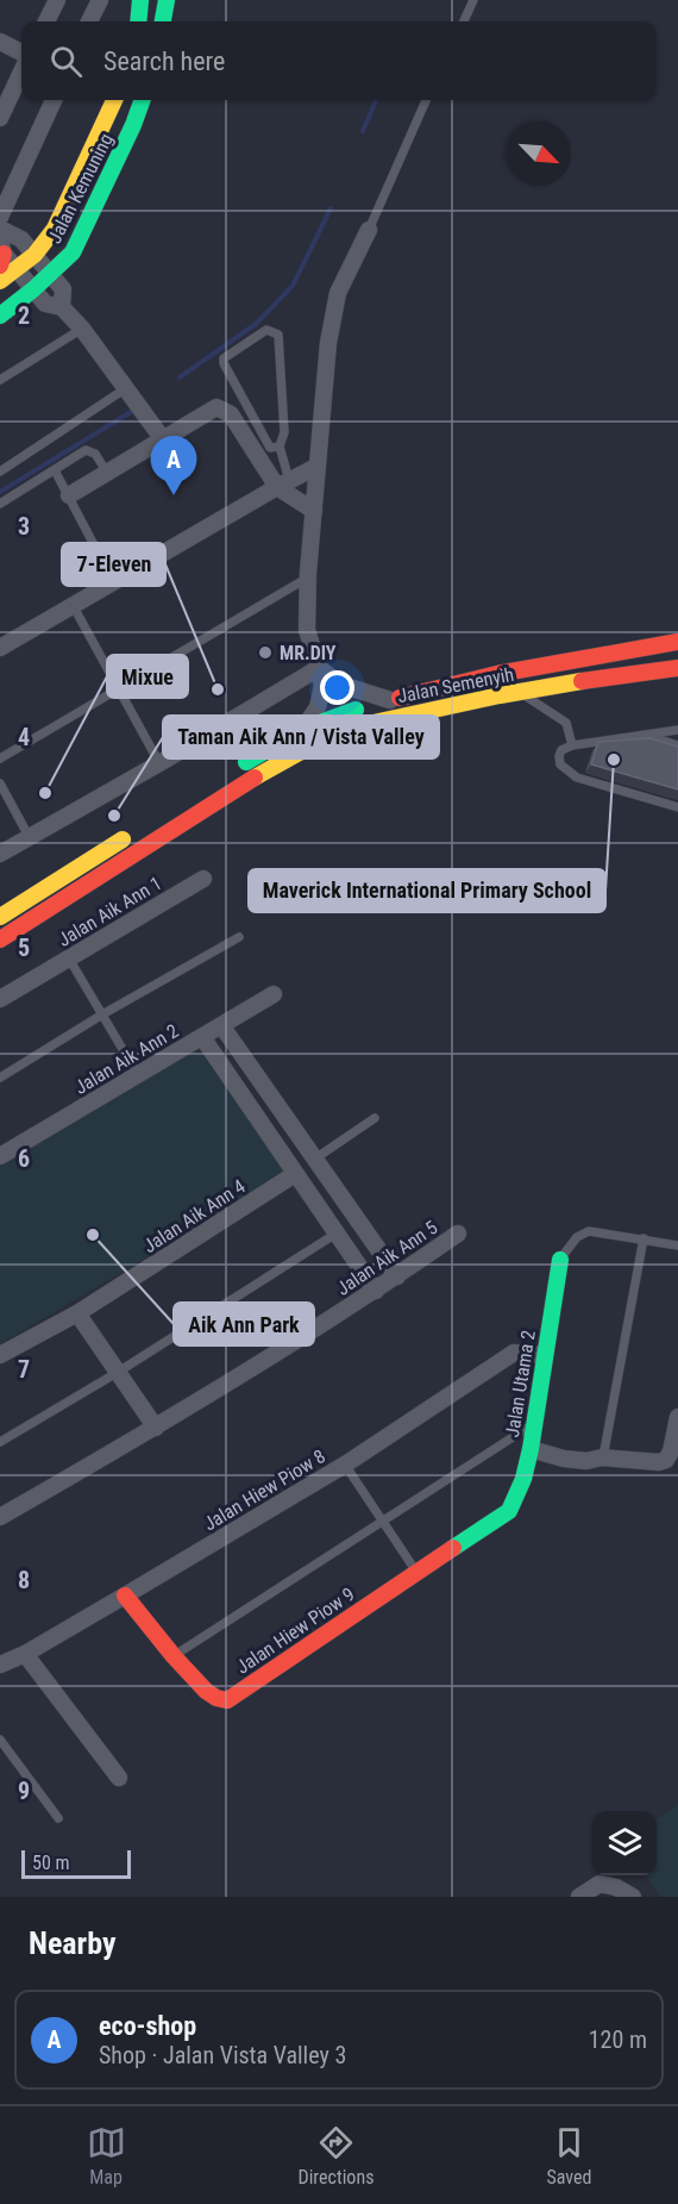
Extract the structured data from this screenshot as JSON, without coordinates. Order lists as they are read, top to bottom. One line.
{"streets":{"street":["Jalan Kemuning","Jalan Semenyih","Jalan Aik Ann 1","Jalan Aik Ann 2","Jalan Aik Ann 4","Jalan Aik Ann 5","Jalan Utama 2","Jalan Hiew Piow 8","Jalan Hiew Piow 9"]},"crossings":[["Jalan Utama 2","Jalan Hiew Piow 8"],["Jalan Utama 2","Jalan Hiew Piow 9"],["Jalan Hiew Piow 8","Jalan Hiew Piow 9"]],"places":["MR.DIY","7-Eleven","Maverick International Primary School","Mixue","Taman Aik Ann / Vista Valley","Aik Ann Park"],"scale_bar":"50 m","north":"bottom right","page":{"search":"Search here","pins":"A","scale":"50 m","heading":"Nearby","list":[{"mark":"A","name":"eco-shop","note":"Shop · Jalan Vista Valley 3","value":"120 m"}],"nav":["Map","Directions","Saved"]},"grid":{"rows":["2","3","4","5","6","7","8","9"]}}
